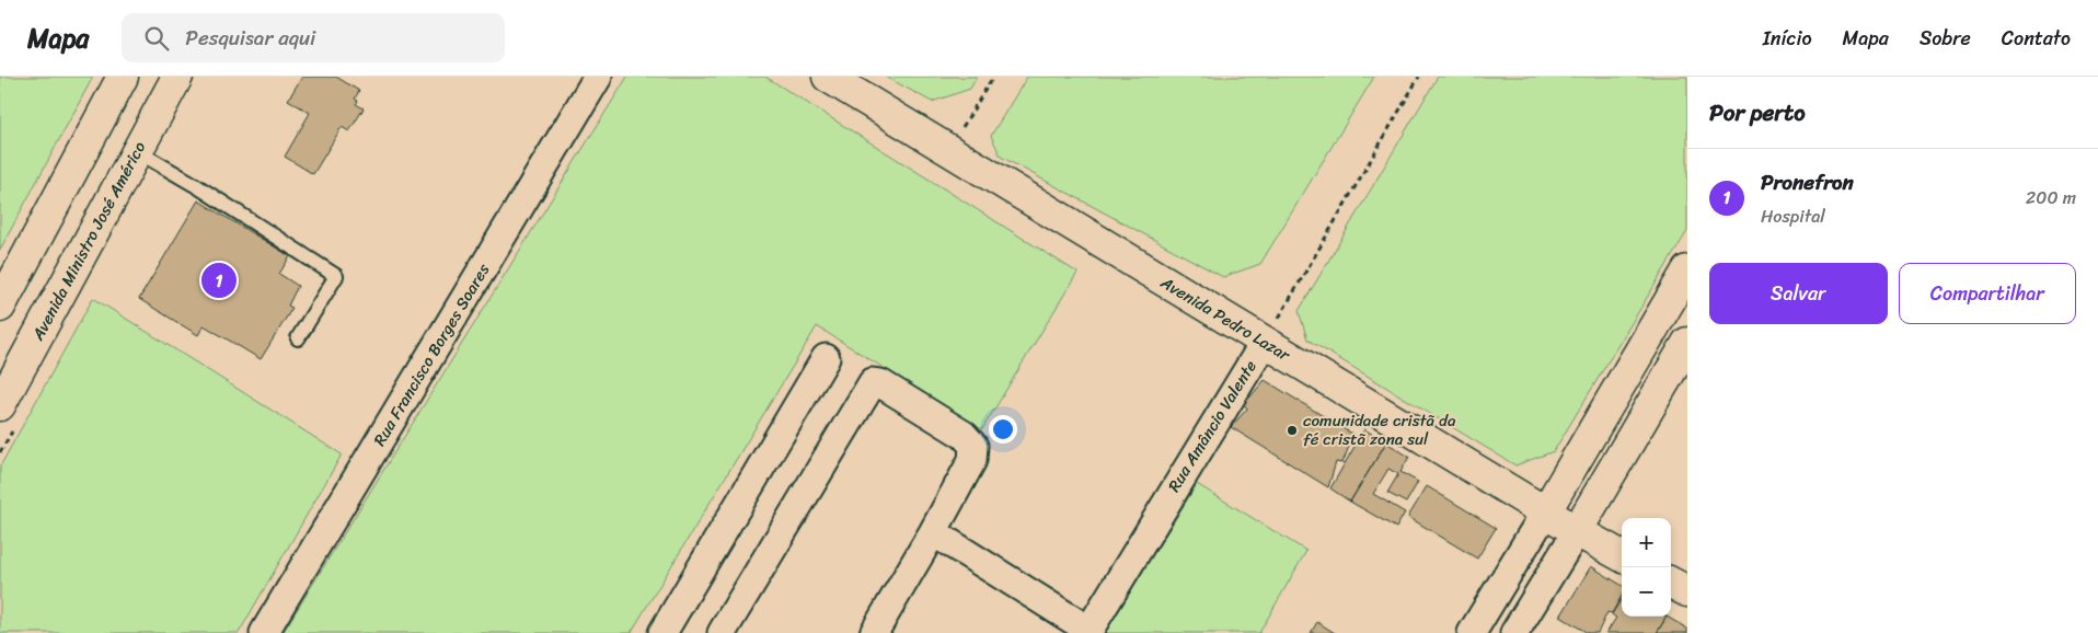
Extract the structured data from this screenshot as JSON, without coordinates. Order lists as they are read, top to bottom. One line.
{"streets":{"main road":["Avenida Ministro José Américo","Avenida Pedro Lazar"],"street":["Rua Francisco Borges Soares","Rua Amâncio Valente"]},"crossings":[["Avenida Pedro Lazar","Rua Amâncio Valente"]],"places":["comunidade cristã da fé cristã zona sul"],"page":{"header":"Mapa","search":"Pesquisar aqui","nav":["Início","Mapa","Sobre","Contato"],"heading":"Por perto","list":[{"mark":"1","name":"Pronefron","note":"Hospital","value":"200 m"}],"buttons":["Salvar","Compartilhar"],"pins":"1","map_buttons":["+","−"]}}
